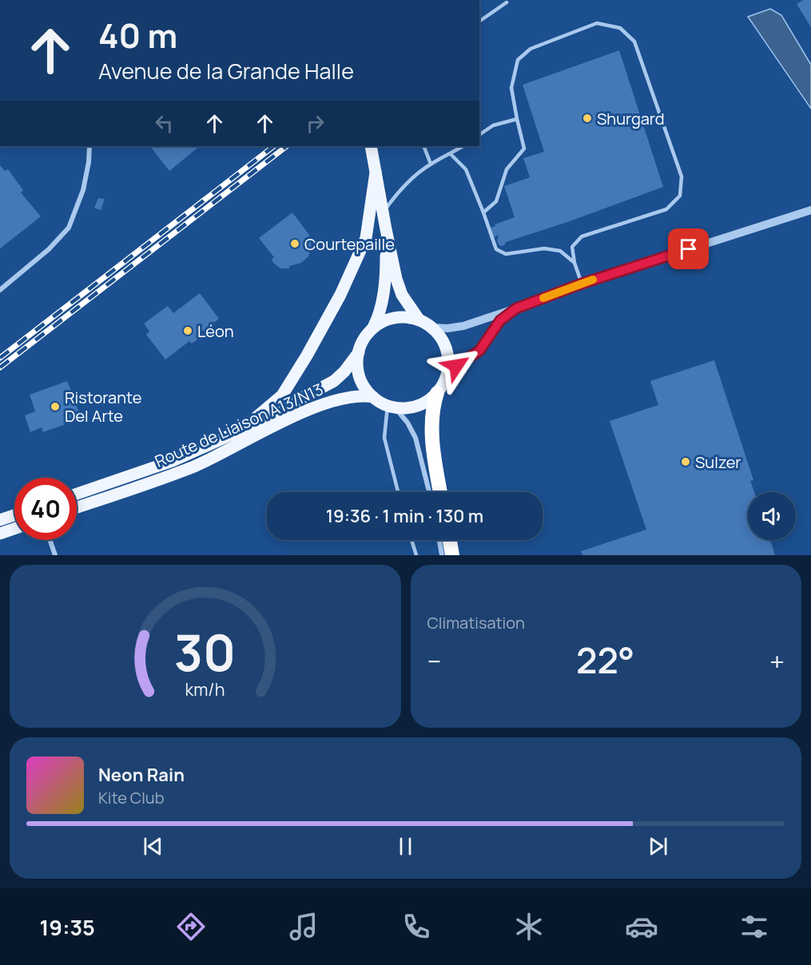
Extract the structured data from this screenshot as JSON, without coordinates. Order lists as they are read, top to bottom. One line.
{"streets":{"main road":["Route de Liaison A13/N13"]},"places":["Shurgard","Courtepaille","Léon","Ristorante Del Arte","Sulzer"],"page":{"turn":["40 m","Avenue de la Grande Halle"],"limit":"40","trip":"19:36 · 1 min · 130 m","tile":"Climatisation","heat":["−","22°","+"],"song":["Neon Rain","Kite Club"],"tabs":"19:35","gauge":["30","km/h"]}}
